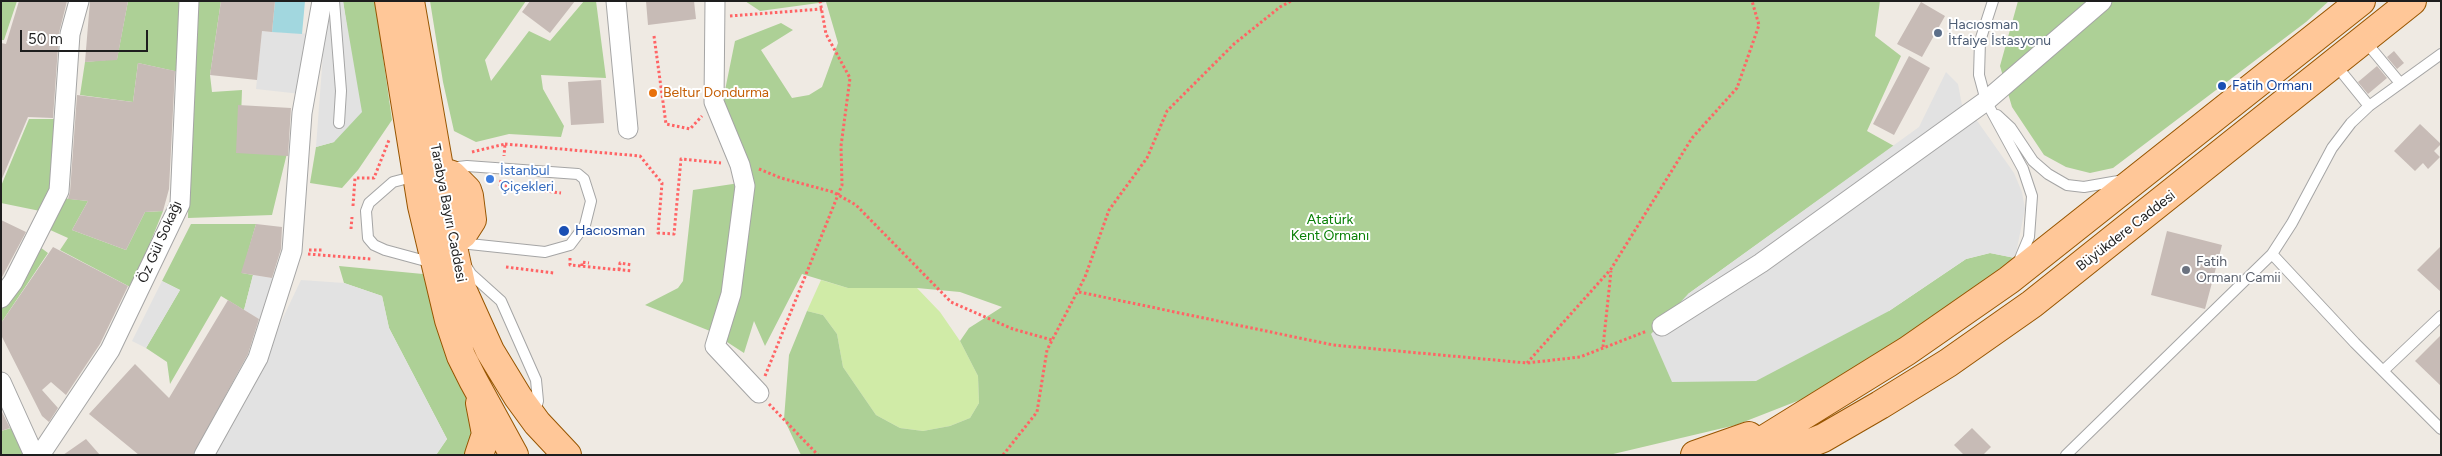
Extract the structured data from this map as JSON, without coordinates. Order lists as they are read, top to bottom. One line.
{"streets":{"main road":["Tarabya Bayırı Caddesi","Büyükdere Caddesi"],"street":["Öz Gül Sokağı"]},"parks":["Atatürk Kent Ormanı"],"places":["Hacıosman İtfaiye İstasyonu","Fatih Ormanı","Beltur Dondurma","İstanbul Çiçekleri","Hacıosman","Fatih Ormanı Camii"],"scale_bar":"50 m"}
